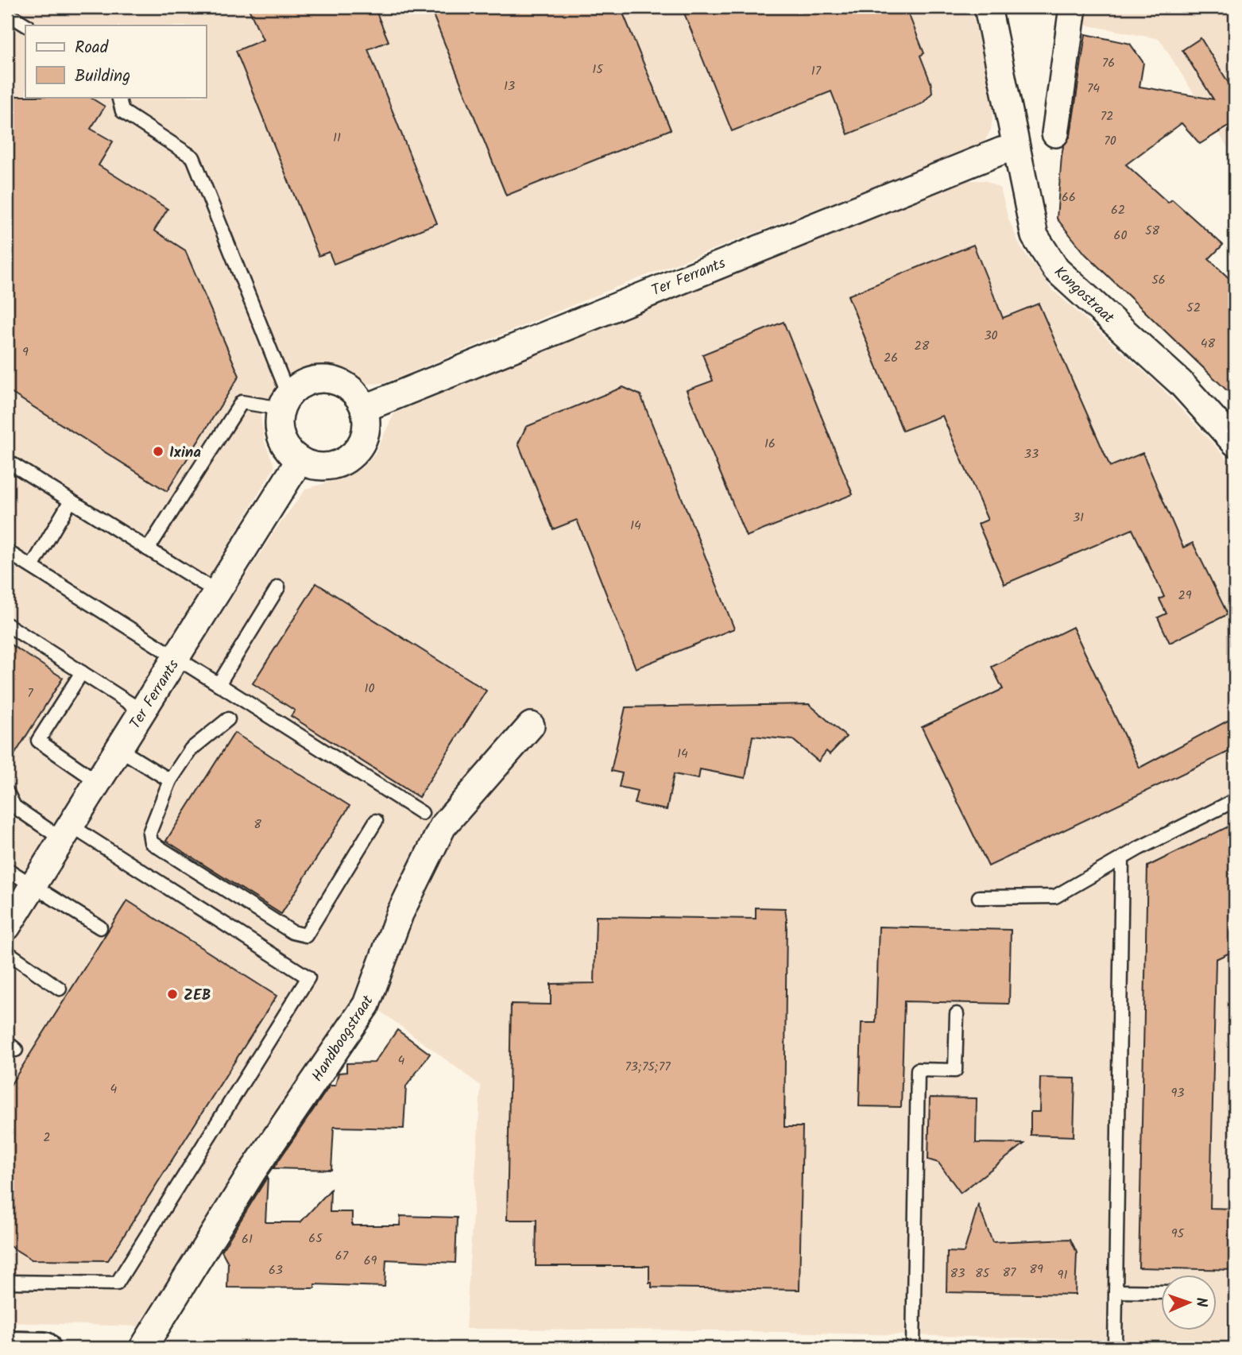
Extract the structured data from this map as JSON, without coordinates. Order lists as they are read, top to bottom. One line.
{"streets":{"street":["Ter Ferrants","Kongostraat","Handboogstraat"]},"crossings":[["Ter Ferrants","Kongostraat"]],"places":["Ixina","ZEB"],"house_numbers":["76","15","17","13","74","72","11","70","66","62","58","60","56","52","30","48","28","9","26","16","33","31","14","29","10","7","14","8","4","73;75;77","4","93","2","95","65","61","67","69","89","63","87","83","85","91"],"legend":["Road","Building"],"north":"right"}
